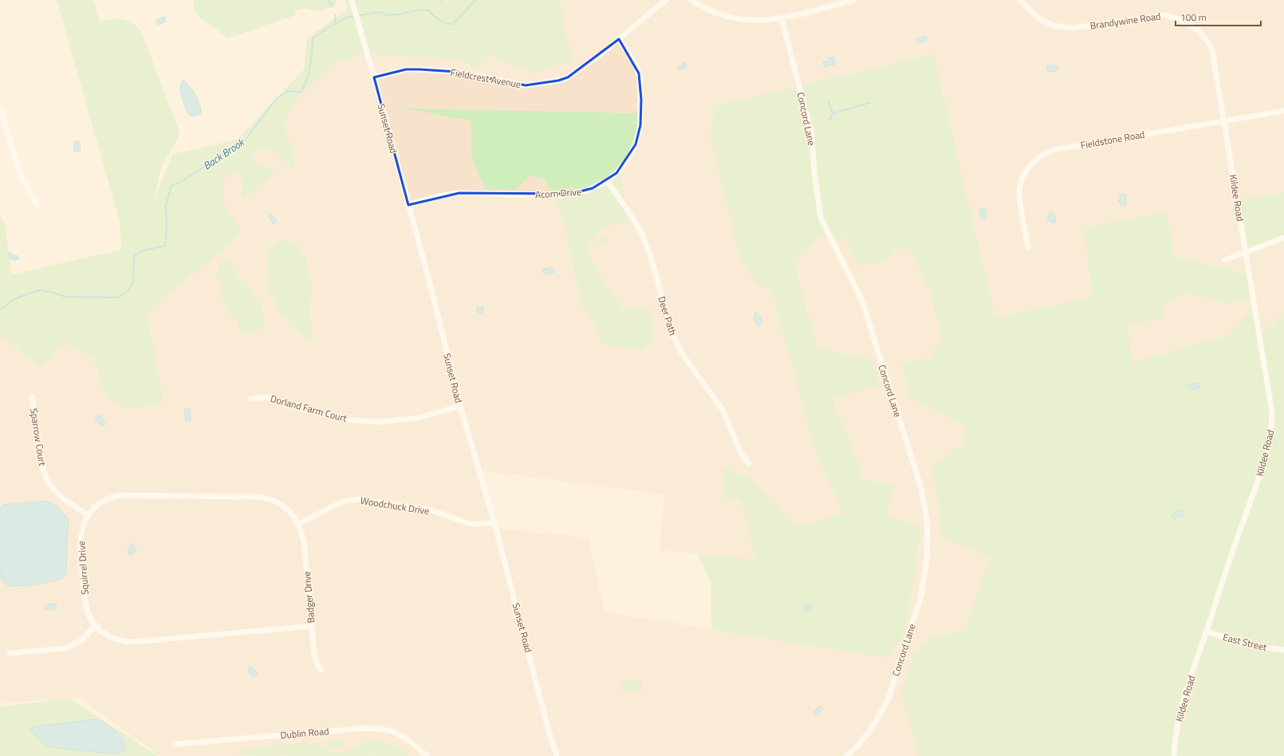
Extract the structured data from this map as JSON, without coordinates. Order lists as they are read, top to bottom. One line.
{"streets":{"street":["Brandywine Road","Fieldcrest Avenue","Concord Lane","Sunset Road","Fieldstone Road","Acorn Drive","Kildee Road","Deer Path","Dorland Farm Court","Sparrow Court","Woodchuck Drive","Squirrel Drive","Badger Drive","East Street","Dublin Road"]},"crossings":[["Brandywine Road","Fieldstone Road"],["Brandywine Road","Kildee Road"],["Fieldcrest Avenue","Sunset Road"],["Fieldcrest Avenue","Acorn Drive"],["Sunset Road","Acorn Drive"],["Sunset Road","Dorland Farm Court"],["Sunset Road","Woodchuck Drive"],["Fieldstone Road","Kildee Road"],["Acorn Drive","Deer Path"],["Kildee Road","East Street"],["Sparrow Court","Squirrel Drive"],["Woodchuck Drive","Squirrel Drive"],["Woodchuck Drive","Badger Drive"],["Squirrel Drive","Badger Drive"]],"water":["Back Brook"],"scale_bar":"100 m"}
